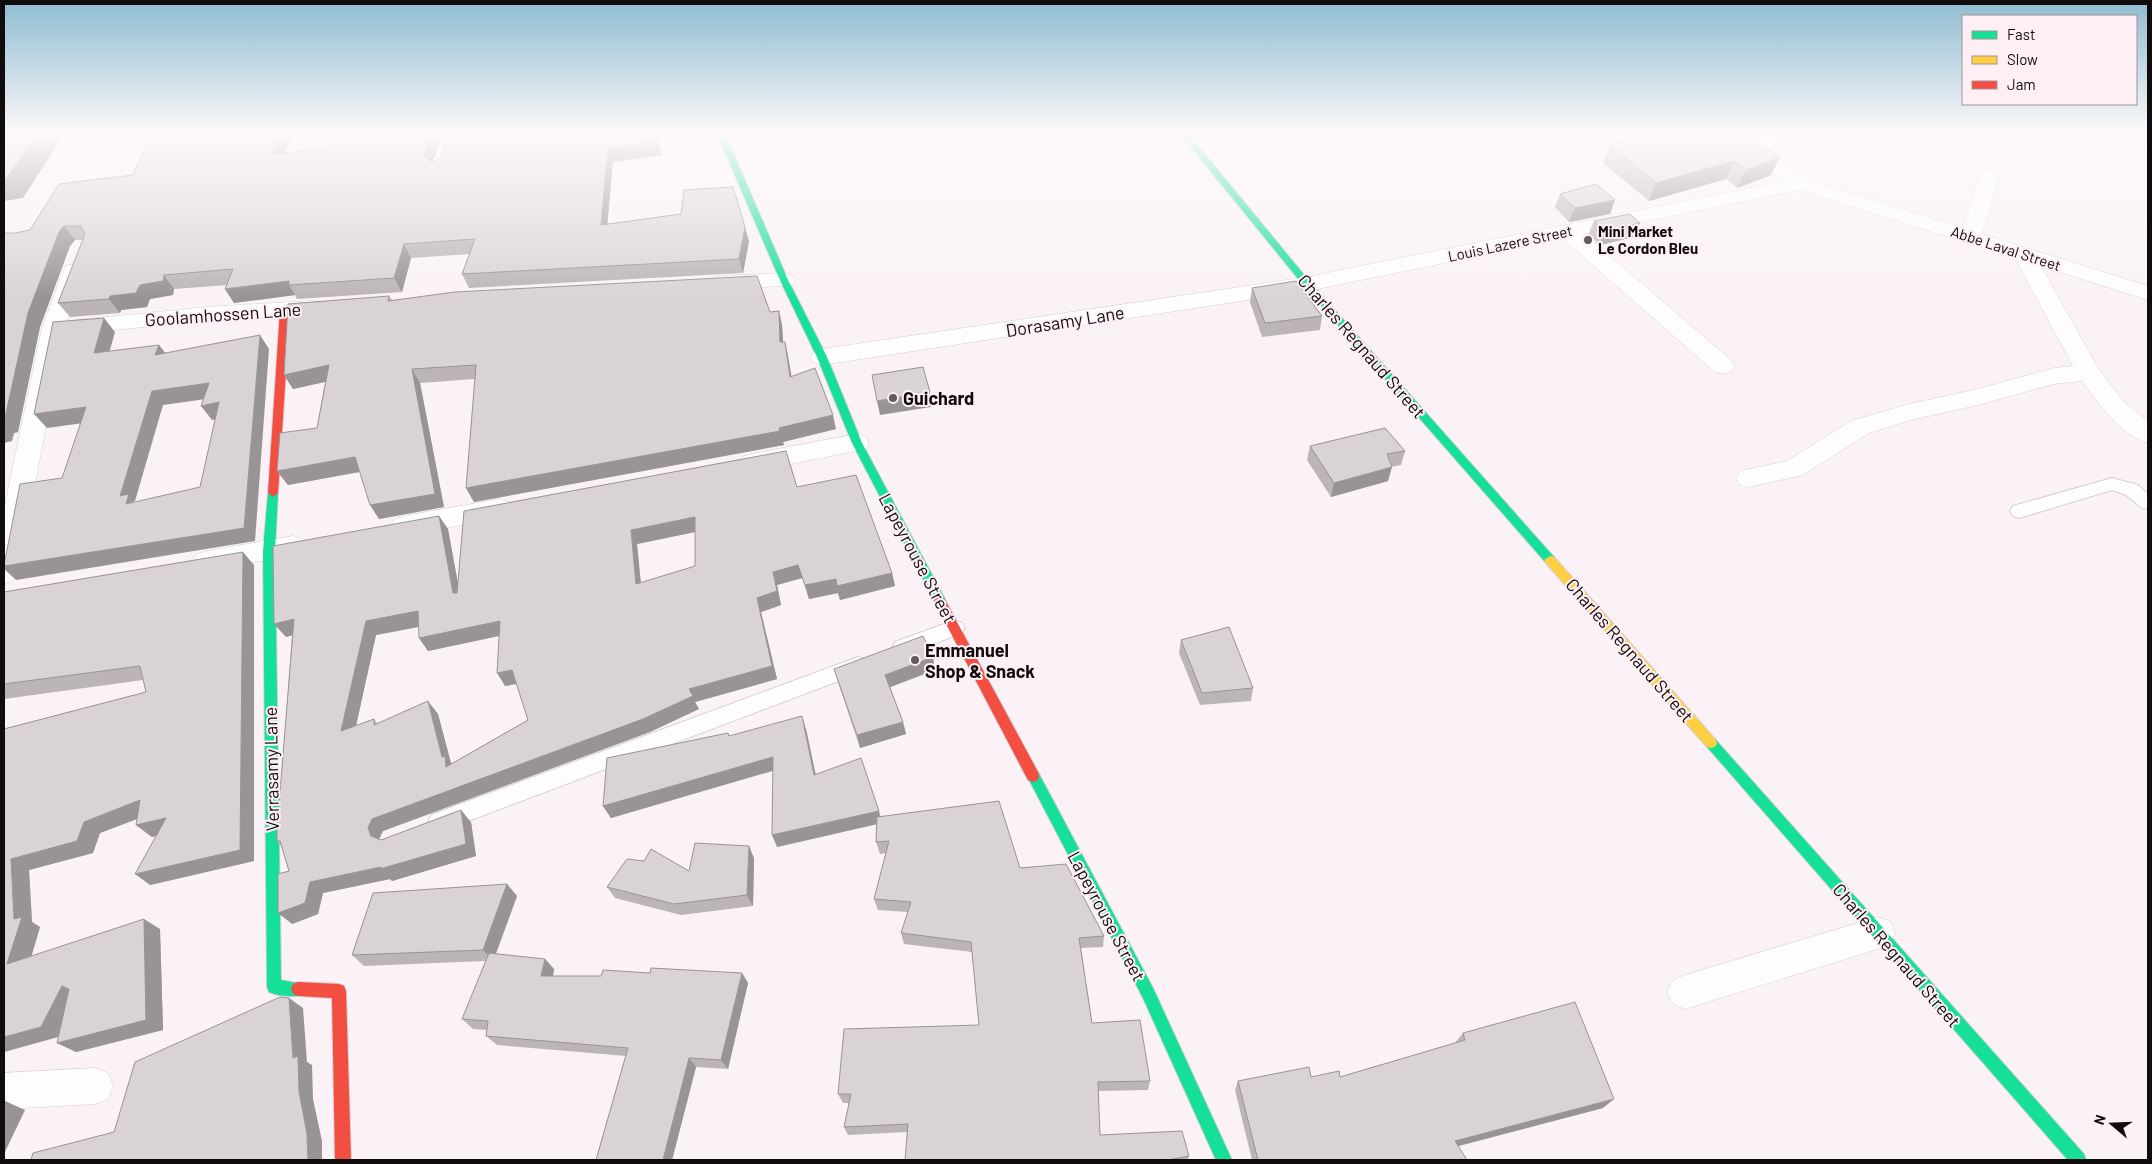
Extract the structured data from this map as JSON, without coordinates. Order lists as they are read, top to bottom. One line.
{"streets":{"street":["Louis Lazere Street","Abbe Laval Street","Goolamhossen Lane","Dorasamy Lane","Charles Regnaud Street","Lapeyrouse Street","Verrasamy Lane"]},"crossings":[["Louis Lazere Street","Dorasamy Lane"],["Louis Lazere Street","Charles Regnaud Street"],["Goolamhossen Lane","Verrasamy Lane"],["Dorasamy Lane","Charles Regnaud Street"],["Dorasamy Lane","Lapeyrouse Street"]],"places":["Mini Market Le Cordon Bleu","Guichard","Emmanuel Shop & Snack"],"legend":["Fast","Slow","Jam"],"north":"left"}
